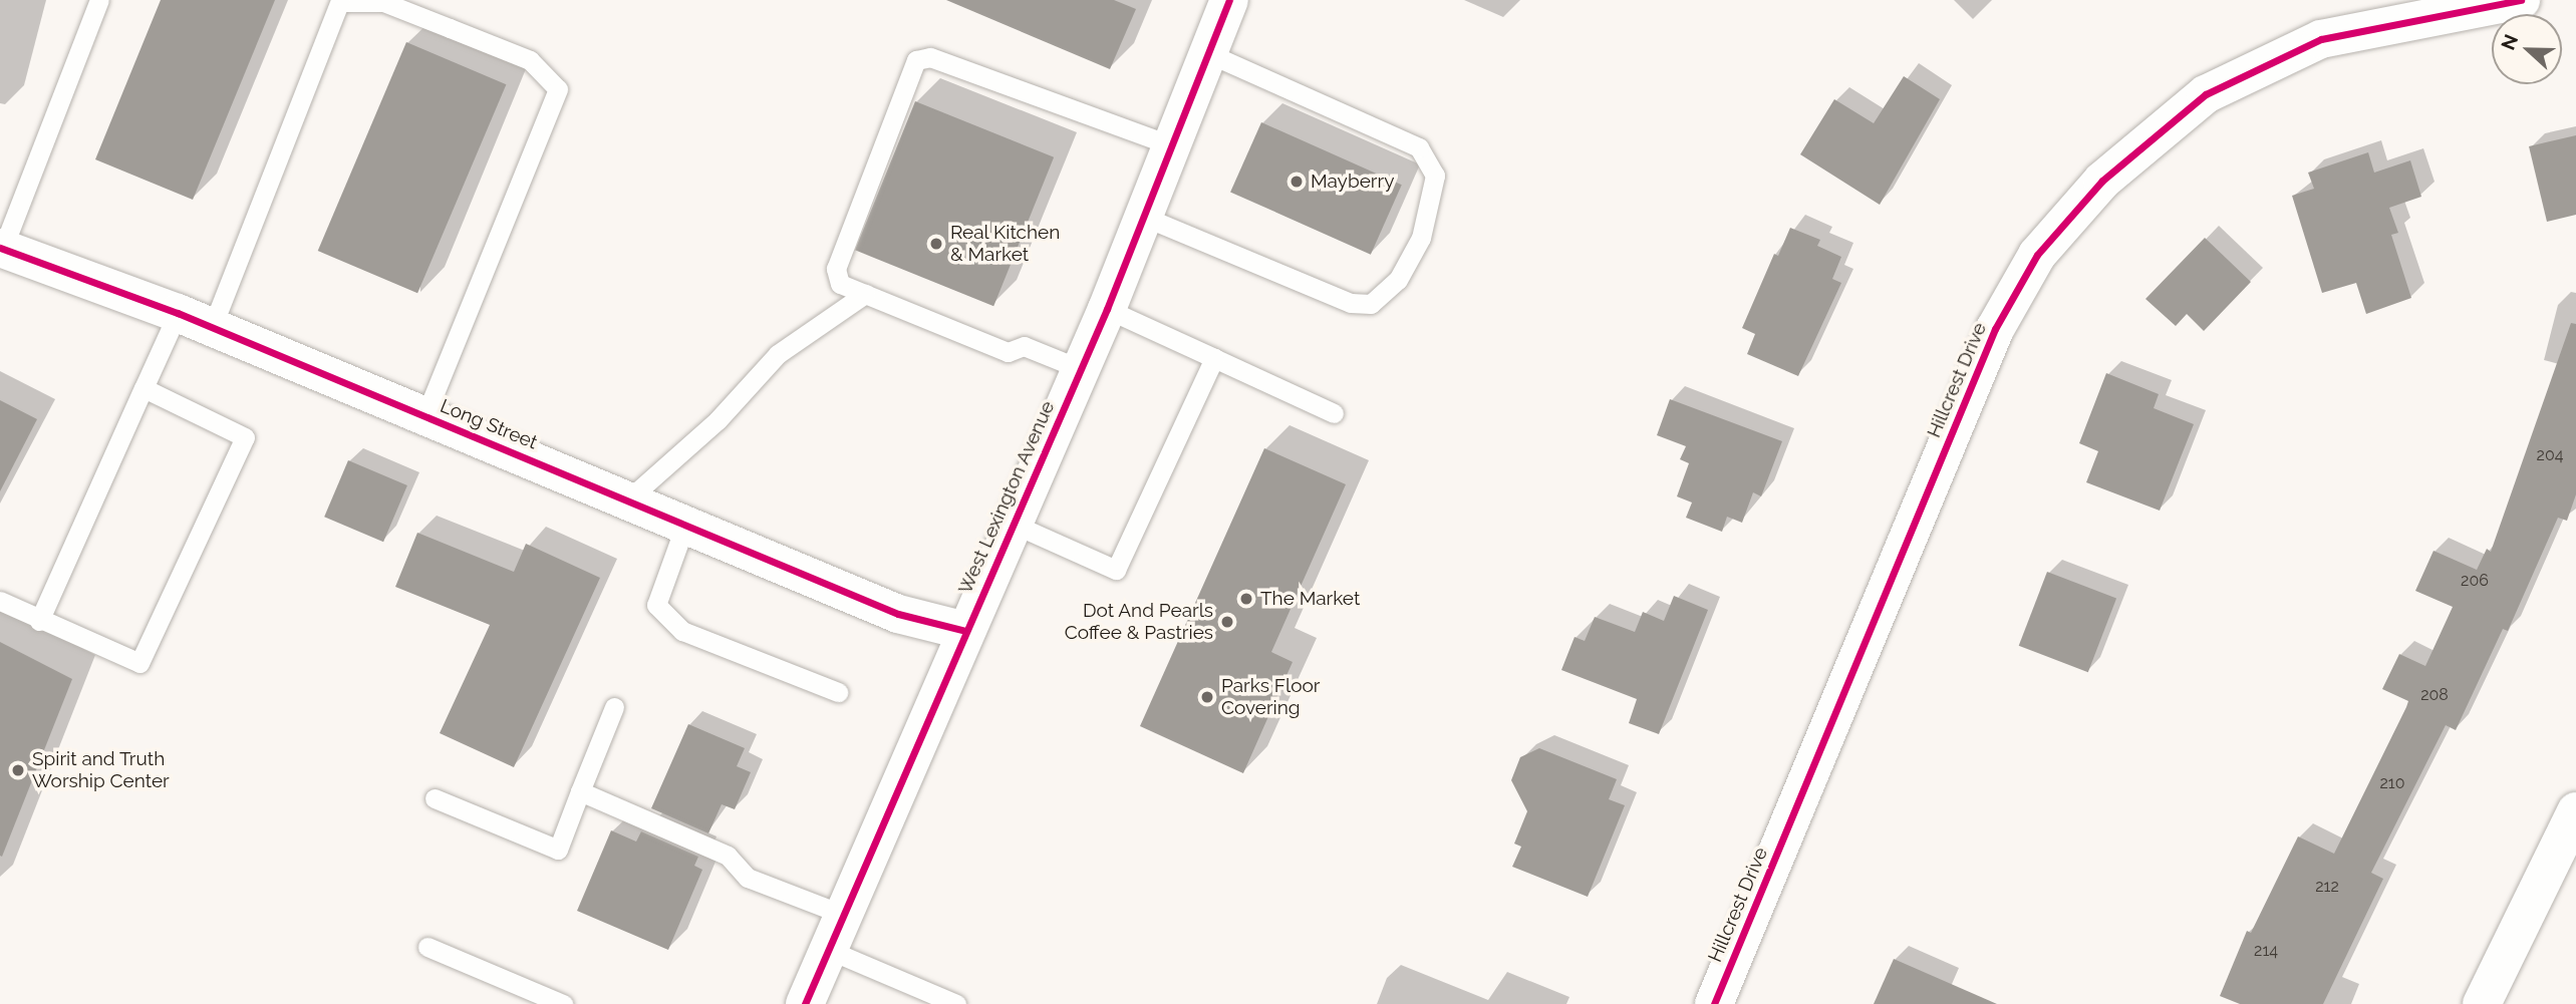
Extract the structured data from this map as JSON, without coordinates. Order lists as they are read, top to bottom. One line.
{"streets":{"street":["Hillcrest Drive","Long Street","West Lexington Avenue"]},"crossings":[["Long Street","West Lexington Avenue"]],"places":["Mayberry","Real Kitchen & Market","The Market","Dot And Pearls Coffee & Pastries","Parks Floor Covering","Spirit and Truth Worship Center"],"house_numbers":["204","206","208","210","212","214"],"north":"left"}
